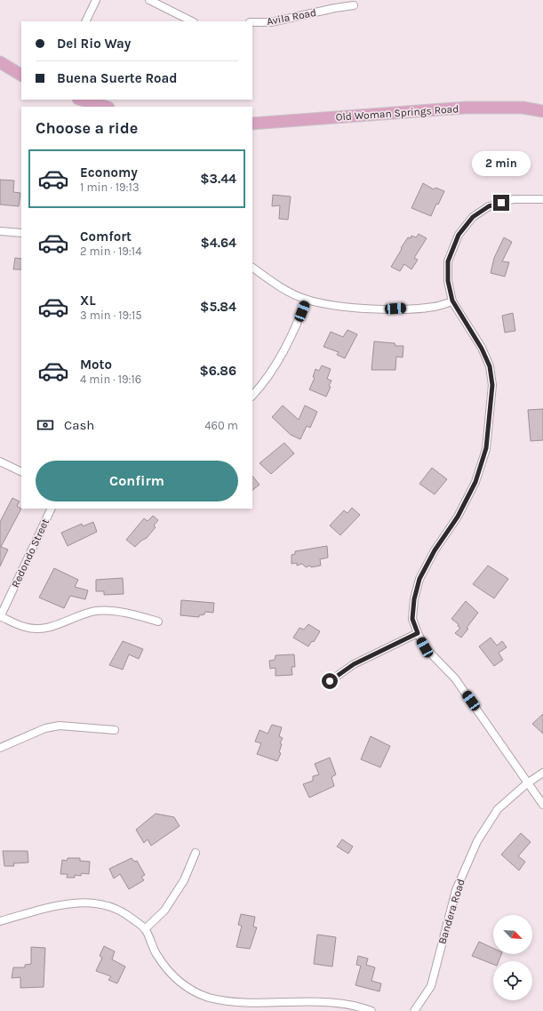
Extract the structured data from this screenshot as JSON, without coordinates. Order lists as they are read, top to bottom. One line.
{"streets":{"main road":["Old Woman Springs Road"],"street":["Avila Road","Redondo Street","Bandera Road"]},"north":"bottom right","page":{"banner":["Del Rio Way","Buena Suerte Road"],"heading":"Choose a ride","list":[{"name":"Economy","note":"1 min · 19:13","value":"$3.44"},{"name":"Comfort","note":"2 min · 19:14","value":"$4.64"},{"name":"XL","note":"3 min · 19:15","value":"$5.84"},{"name":"Moto","note":"4 min · 19:16","value":"$6.86"}],"bubble":"2 min","pay":["Cash","460 m"],"buttons":"Confirm"}}
